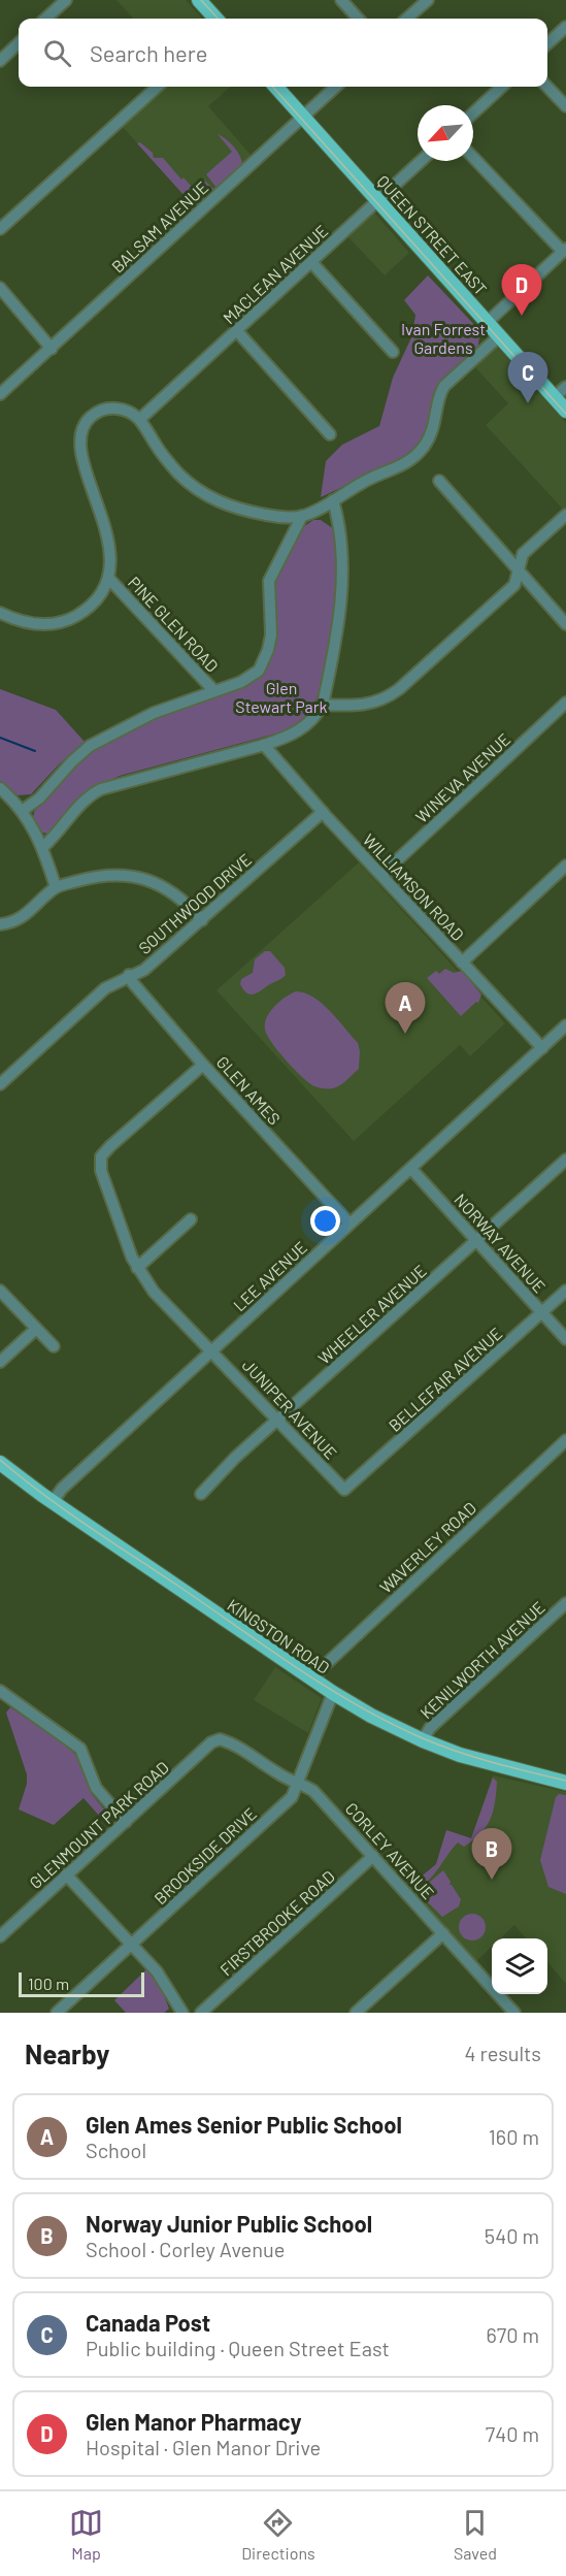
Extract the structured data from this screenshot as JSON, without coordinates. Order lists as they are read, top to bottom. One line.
{"streets":{"main road":["QUEEN STREET EAST","KINGSTON ROAD"],"street":["BALSAM AVENUE","MACLEAN AVENUE","PINE GLEN ROAD","WINEVA AVENUE","WILLIAMSON ROAD","SOUTHWOOD DRIVE","GLEN AMES","NORWAY AVENUE","LEE AVENUE","WHEELER AVENUE","BELLEFAIR AVENUE","JUNIPER AVENUE","WAVERLEY ROAD","KENILWORTH AVENUE","GLENMOUNT PARK ROAD","CORLEY AVENUE","BROOKSIDE DRIVE","FIRSTBROOKE ROAD"]},"crossings":[["BALSAM AVENUE","QUEEN STREET EAST"],["QUEEN STREET EAST","MACLEAN AVENUE"],["WINEVA AVENUE","WILLIAMSON ROAD"],["WILLIAMSON ROAD","SOUTHWOOD DRIVE"],["WILLIAMSON ROAD","LEE AVENUE"],["SOUTHWOOD DRIVE","GLEN AMES"],["GLEN AMES","LEE AVENUE"],["GLEN AMES","JUNIPER AVENUE"],["NORWAY AVENUE","LEE AVENUE"],["NORWAY AVENUE","WHEELER AVENUE"],["NORWAY AVENUE","BELLEFAIR AVENUE"],["LEE AVENUE","JUNIPER AVENUE"],["LEE AVENUE","KINGSTON ROAD"],["WHEELER AVENUE","JUNIPER AVENUE"],["BELLEFAIR AVENUE","JUNIPER AVENUE"],["WAVERLEY ROAD","KINGSTON ROAD"],["KINGSTON ROAD","KENILWORTH AVENUE"],["KINGSTON ROAD","BROOKSIDE DRIVE"],["GLENMOUNT PARK ROAD","CORLEY AVENUE"],["CORLEY AVENUE","BROOKSIDE DRIVE"],["CORLEY AVENUE","FIRSTBROOKE ROAD"]],"parks":["Ivan Forrest Gardens","Glen Stewart Park"],"scale_bar":"100 m","north":"bottom left","page":{"search":"Search here","pins":["D","C","A","B"],"scale":"100 m","heading":["Nearby","4 results"],"list":[{"mark":"A","name":"Glen Ames Senior Public School","note":"School","value":"160 m"},{"mark":"B","name":"Norway Junior Public School","note":"School · Corley Avenue","value":"540 m"},{"mark":"C","name":"Canada Post","note":"Public building · Queen Street East","value":"670 m"},{"mark":"D","name":"Glen Manor Pharmacy","note":"Hospital · Glen Manor Drive","value":"740 m"}],"nav":["Map","Directions","Saved"]}}
